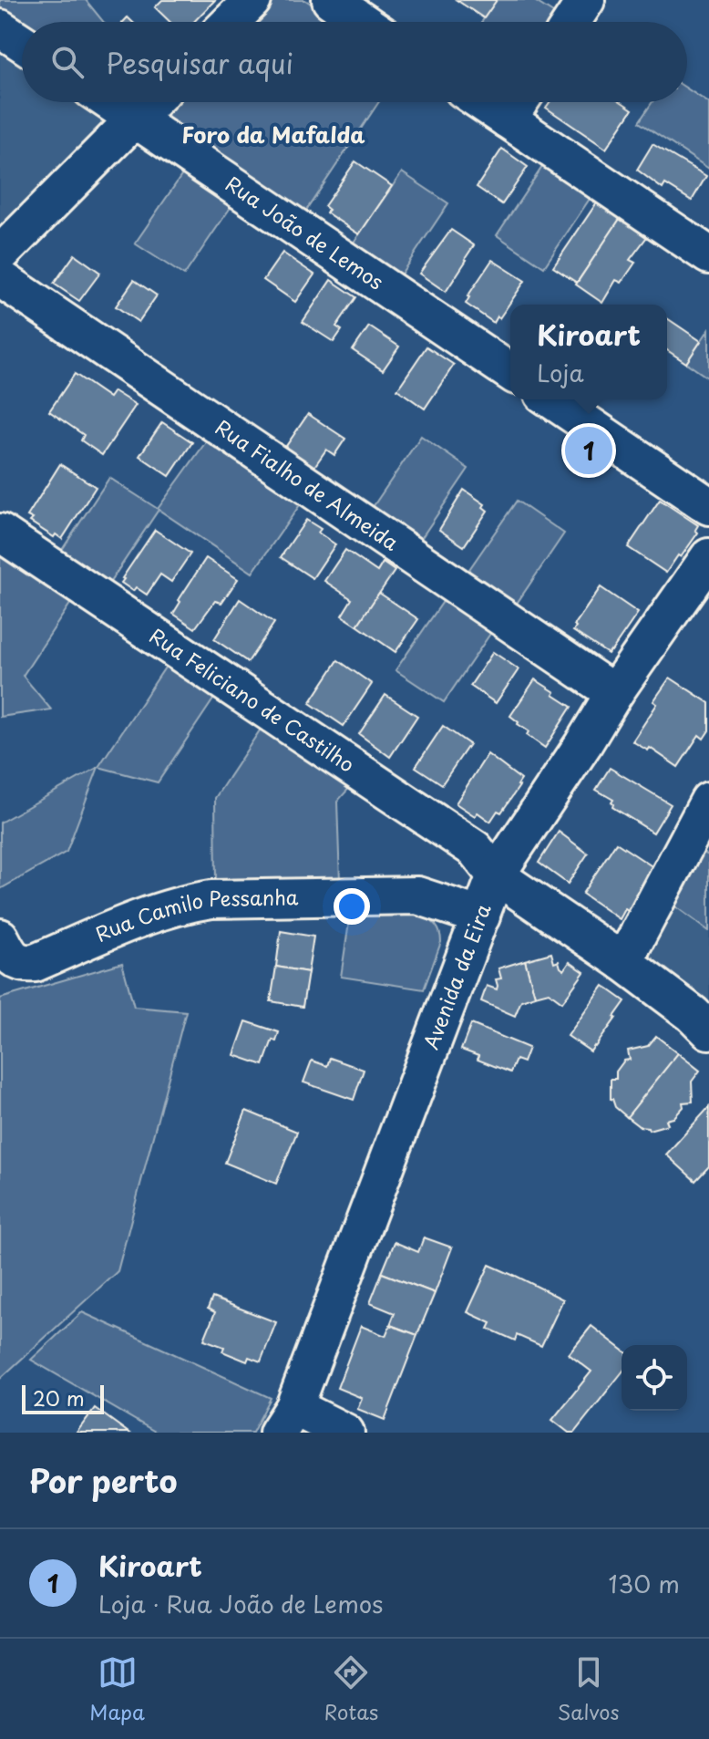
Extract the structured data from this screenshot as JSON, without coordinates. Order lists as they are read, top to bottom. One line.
{"streets":{"street":["Rua João de Lemos","Rua Fialho de Almeida","Rua Feliciano de Castilho","Rua Camilo Pessanha","Avenida da Eira"]},"crossings":[["Rua Fialho de Almeida","Avenida da Eira"],["Rua Feliciano de Castilho","Avenida da Eira"],["Rua Camilo Pessanha","Avenida da Eira"]],"districts":["Foro da Mafalda"],"scale_bar":"20 m","page":{"search":"Pesquisar aqui","popup":["Kiroart","Loja"],"pins":"1","scale":"20 m","heading":"Por perto","list":[{"mark":"1","name":"Kiroart","note":"Loja · Rua João de Lemos","value":"130 m"}],"nav":["Mapa","Rotas","Salvos"]}}
